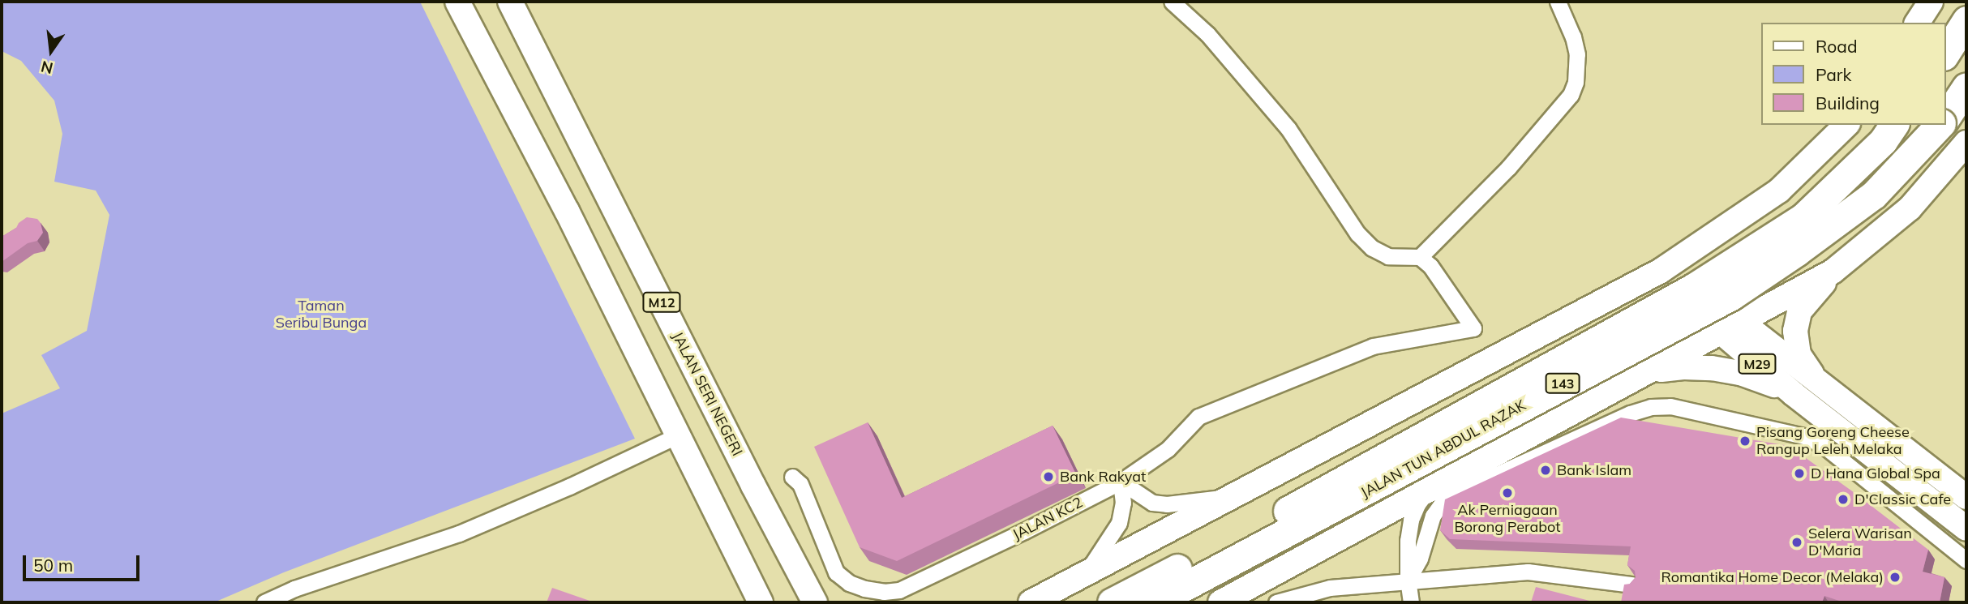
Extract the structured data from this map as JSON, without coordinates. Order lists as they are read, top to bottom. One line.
{"streets":{"highway":["143","JALAN TUN ABDUL RAZAK"],"main road":["M12","M29","JALAN SERI NEGERI"],"street":["JALAN KC2"]},"parks":["Taman Seribu Bunga"],"places":["Pisang Goreng Cheese Rangup Leleh Melaka","Bank Islam","D Hana Global Spa","Bank Rakyat","Ak Perniagaan Borong Perabot","D'Classic Cafe","Selera Warisan D'Maria","Romantika Home Decor (Melaka)"],"legend":["Road","Park","Building"],"scale_bar":"50 m","north":"bottom"}
